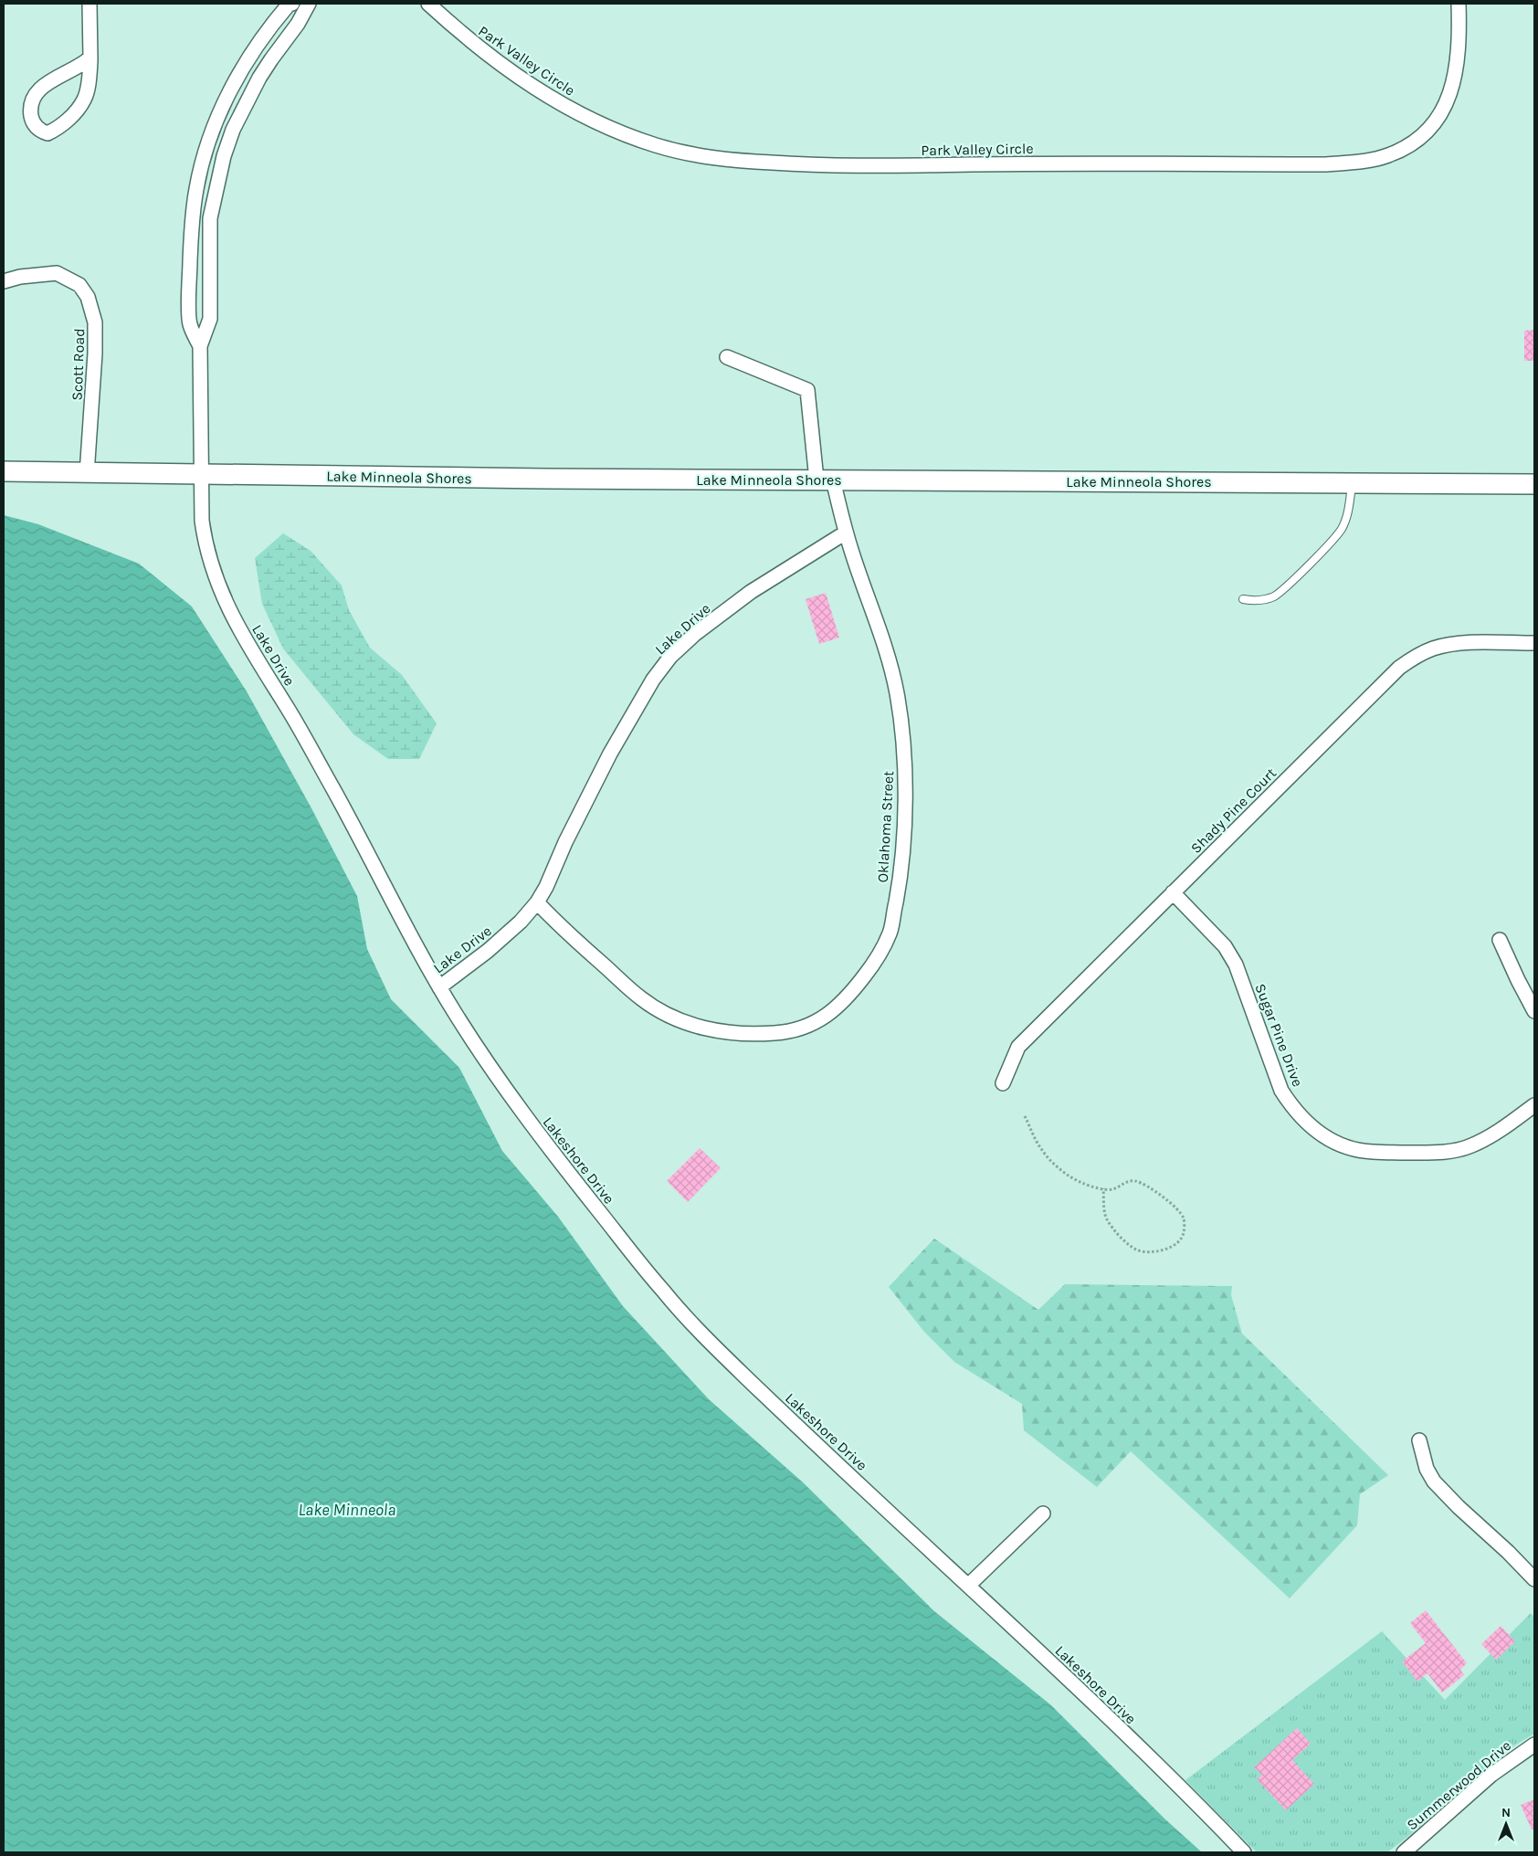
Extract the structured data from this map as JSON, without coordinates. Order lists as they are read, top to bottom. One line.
{"streets":{"main road":["Lake Minneola Shores"],"street":["Park Valley Circle","Scott Road","Lake Drive","Shady Pine Court","Oklahoma Street","Sugar Pine Drive","Lakeshore Drive","Summerwood Drive"]},"crossings":[["Scott Road","Lake Minneola Shores"],["Lake Minneola Shores","Lake Drive"],["Lake Minneola Shores","Oklahoma Street"],["Lake Drive","Oklahoma Street"],["Lake Drive","Lakeshore Drive"],["Shady Pine Court","Sugar Pine Drive"]],"water":["Lake Minneola"],"north":"top"}
